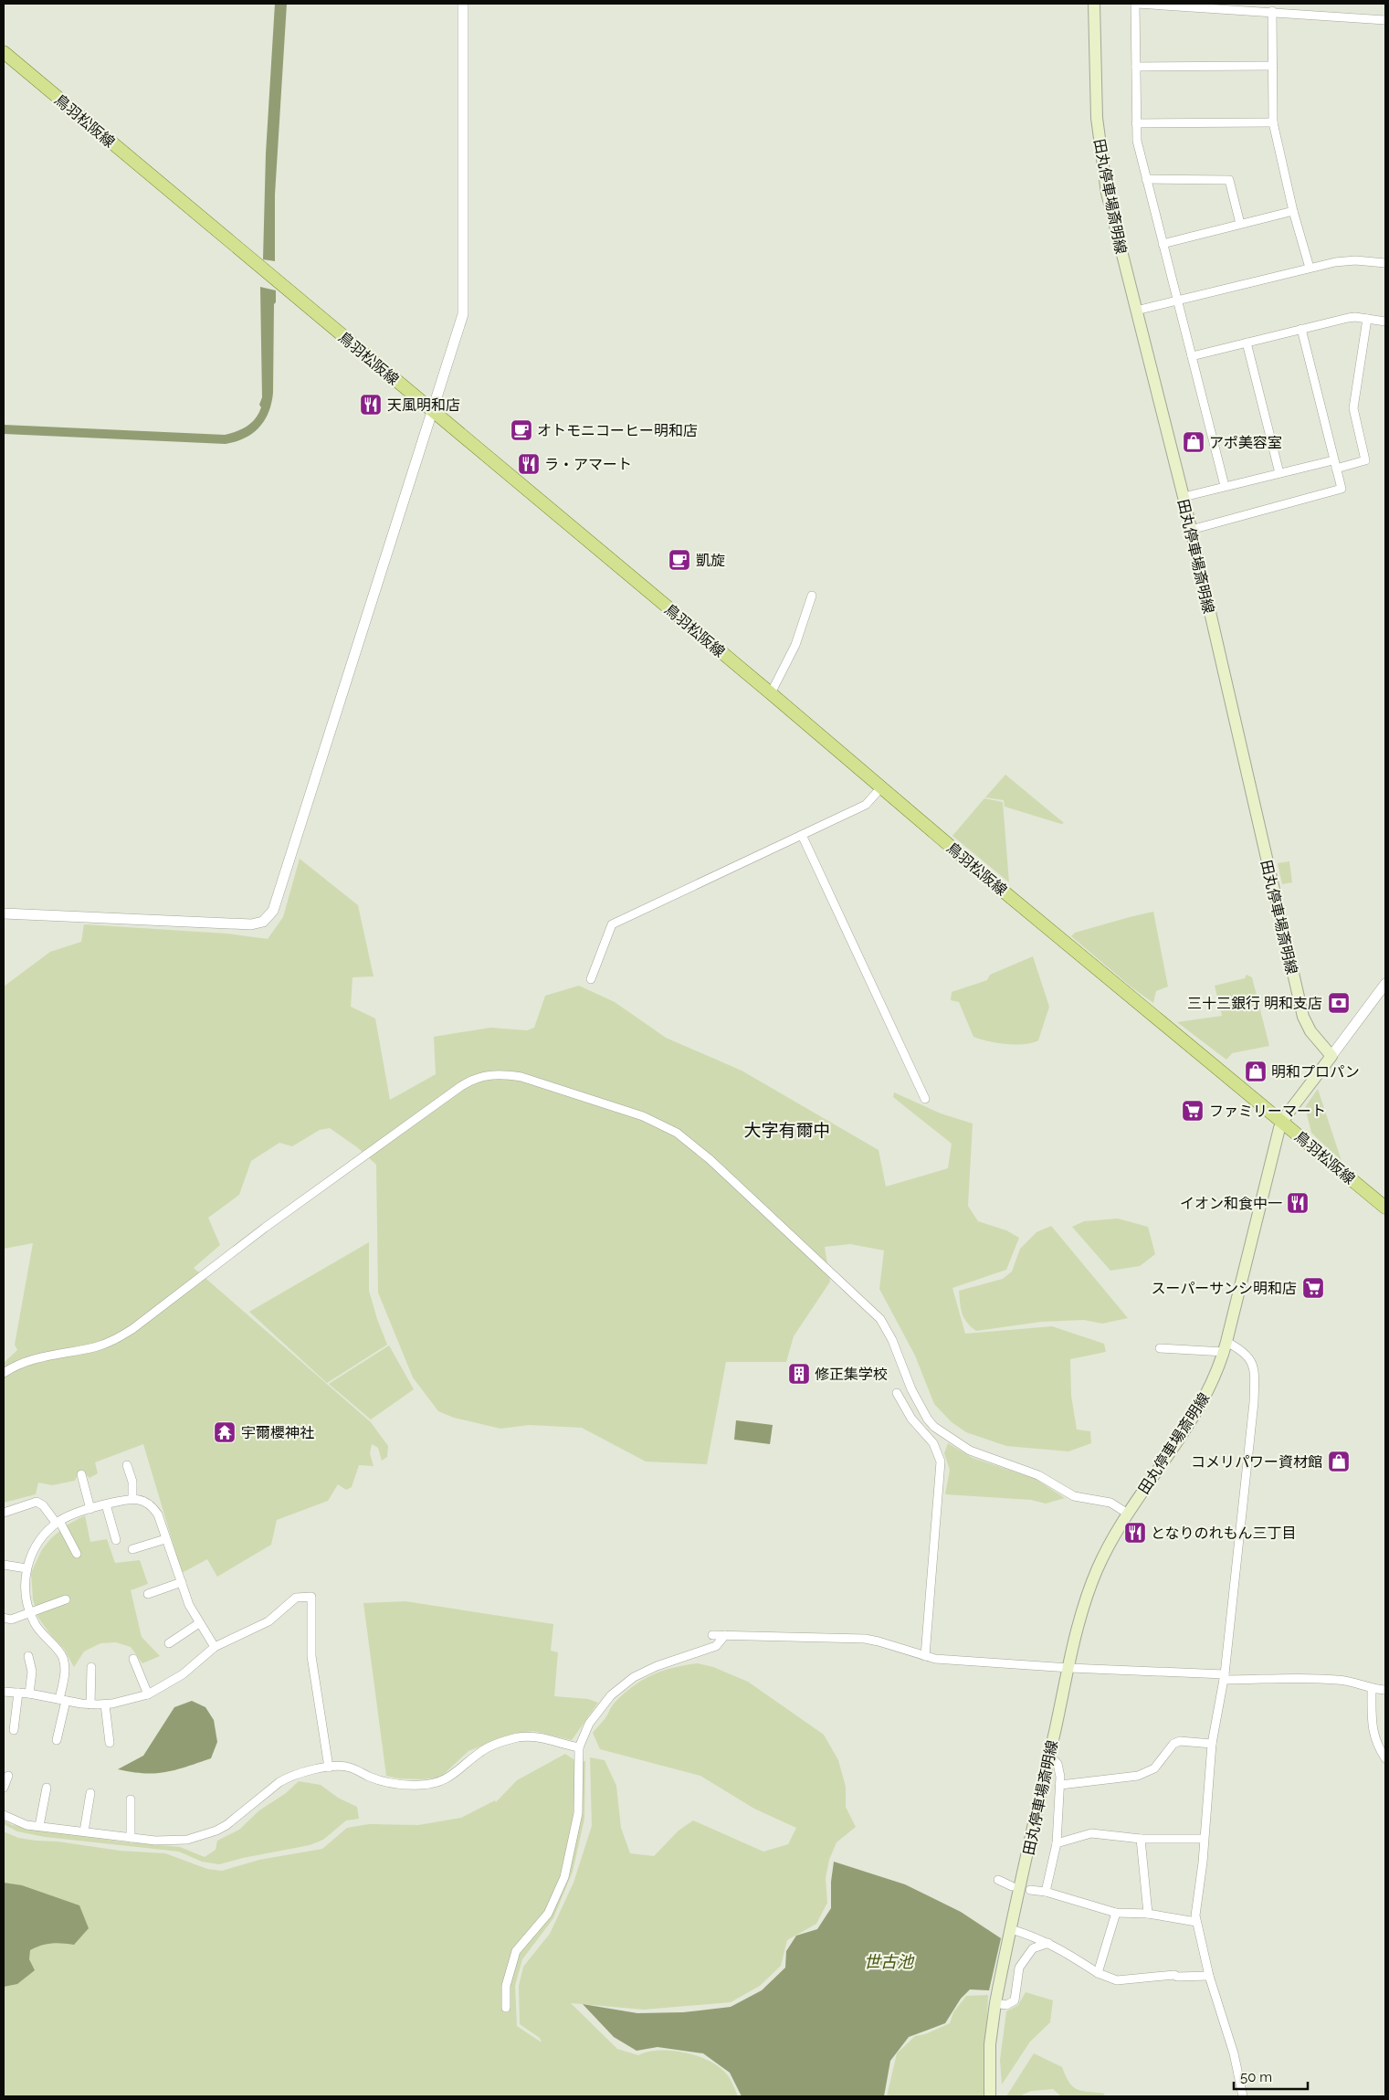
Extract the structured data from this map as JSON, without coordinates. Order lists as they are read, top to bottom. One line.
{"streets":{"main road":["鳥羽松阪線","田丸停車場斎明線"]},"crossings":[["鳥羽松阪線","田丸停車場斎明線"]],"districts":["大字有爾中"],"water":["世古池"],"places":{"restaurant":["天風明和店","ラ・アマート","イオン和食中一","となりのれもん三丁目"],"cafe":["オトモニコーヒー明和店","凱旋"],"shop":["アポ美容室","明和プロパン","コメリパワー資材館"],"bank":["三十三銀行 明和支店"],"supermarket":["ファミリーマート","スーパーサンシ明和店"],"building":["修正集学校"],"temple":["宇爾櫻神社"]},"scale_bar":"50 m"}
